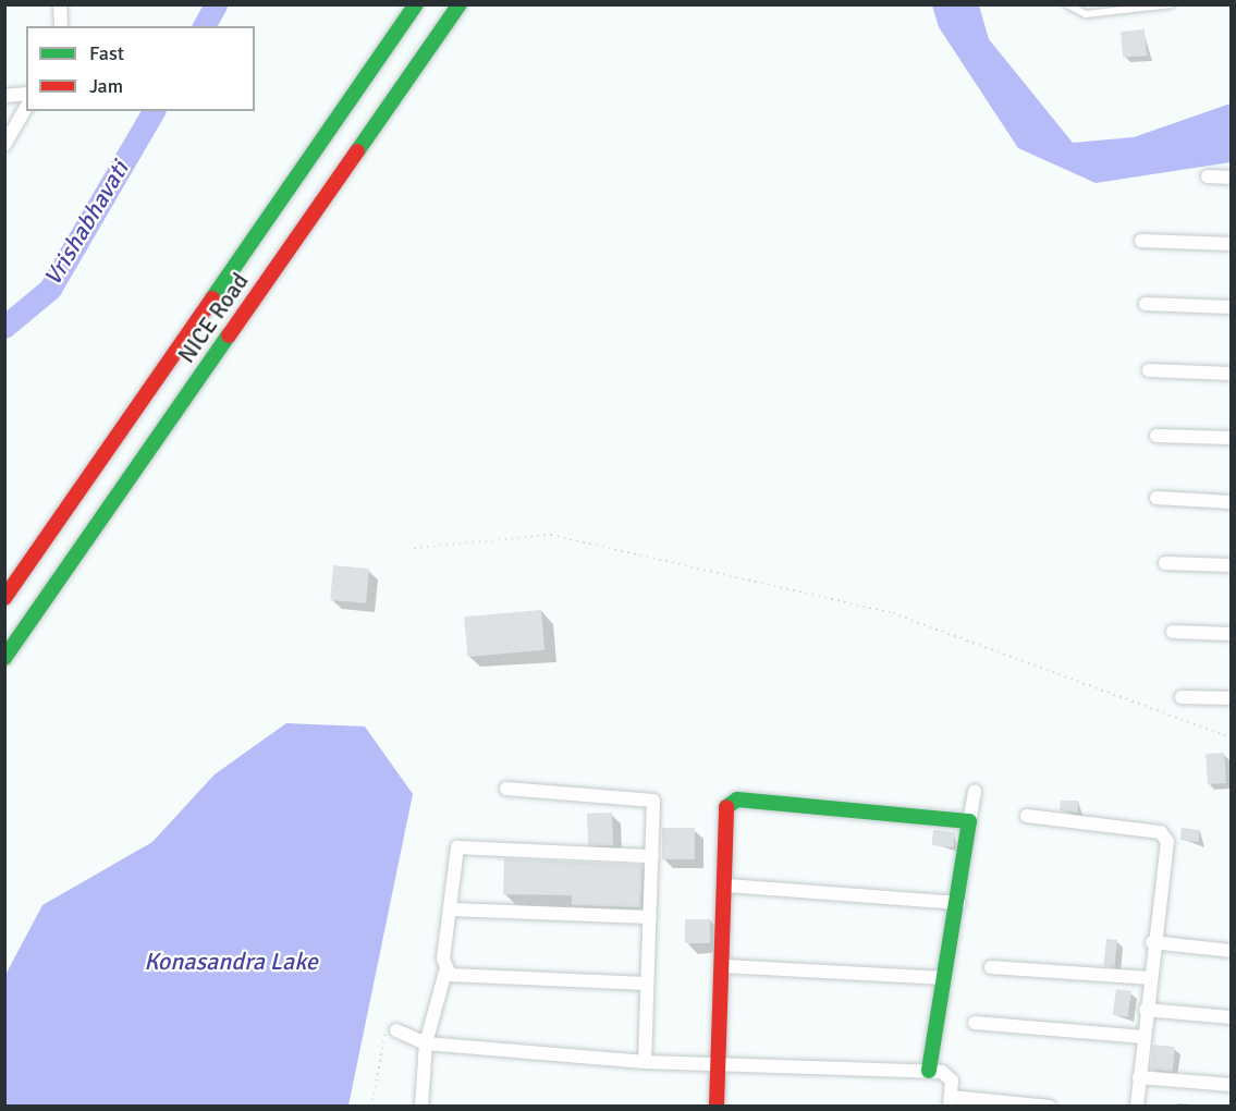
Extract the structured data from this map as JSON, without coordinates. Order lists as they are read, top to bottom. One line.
{"streets":{"main road":["NICE Road"]},"water":["Vrishabhavati","Konasandra Lake"],"legend":["Fast","Jam"]}
